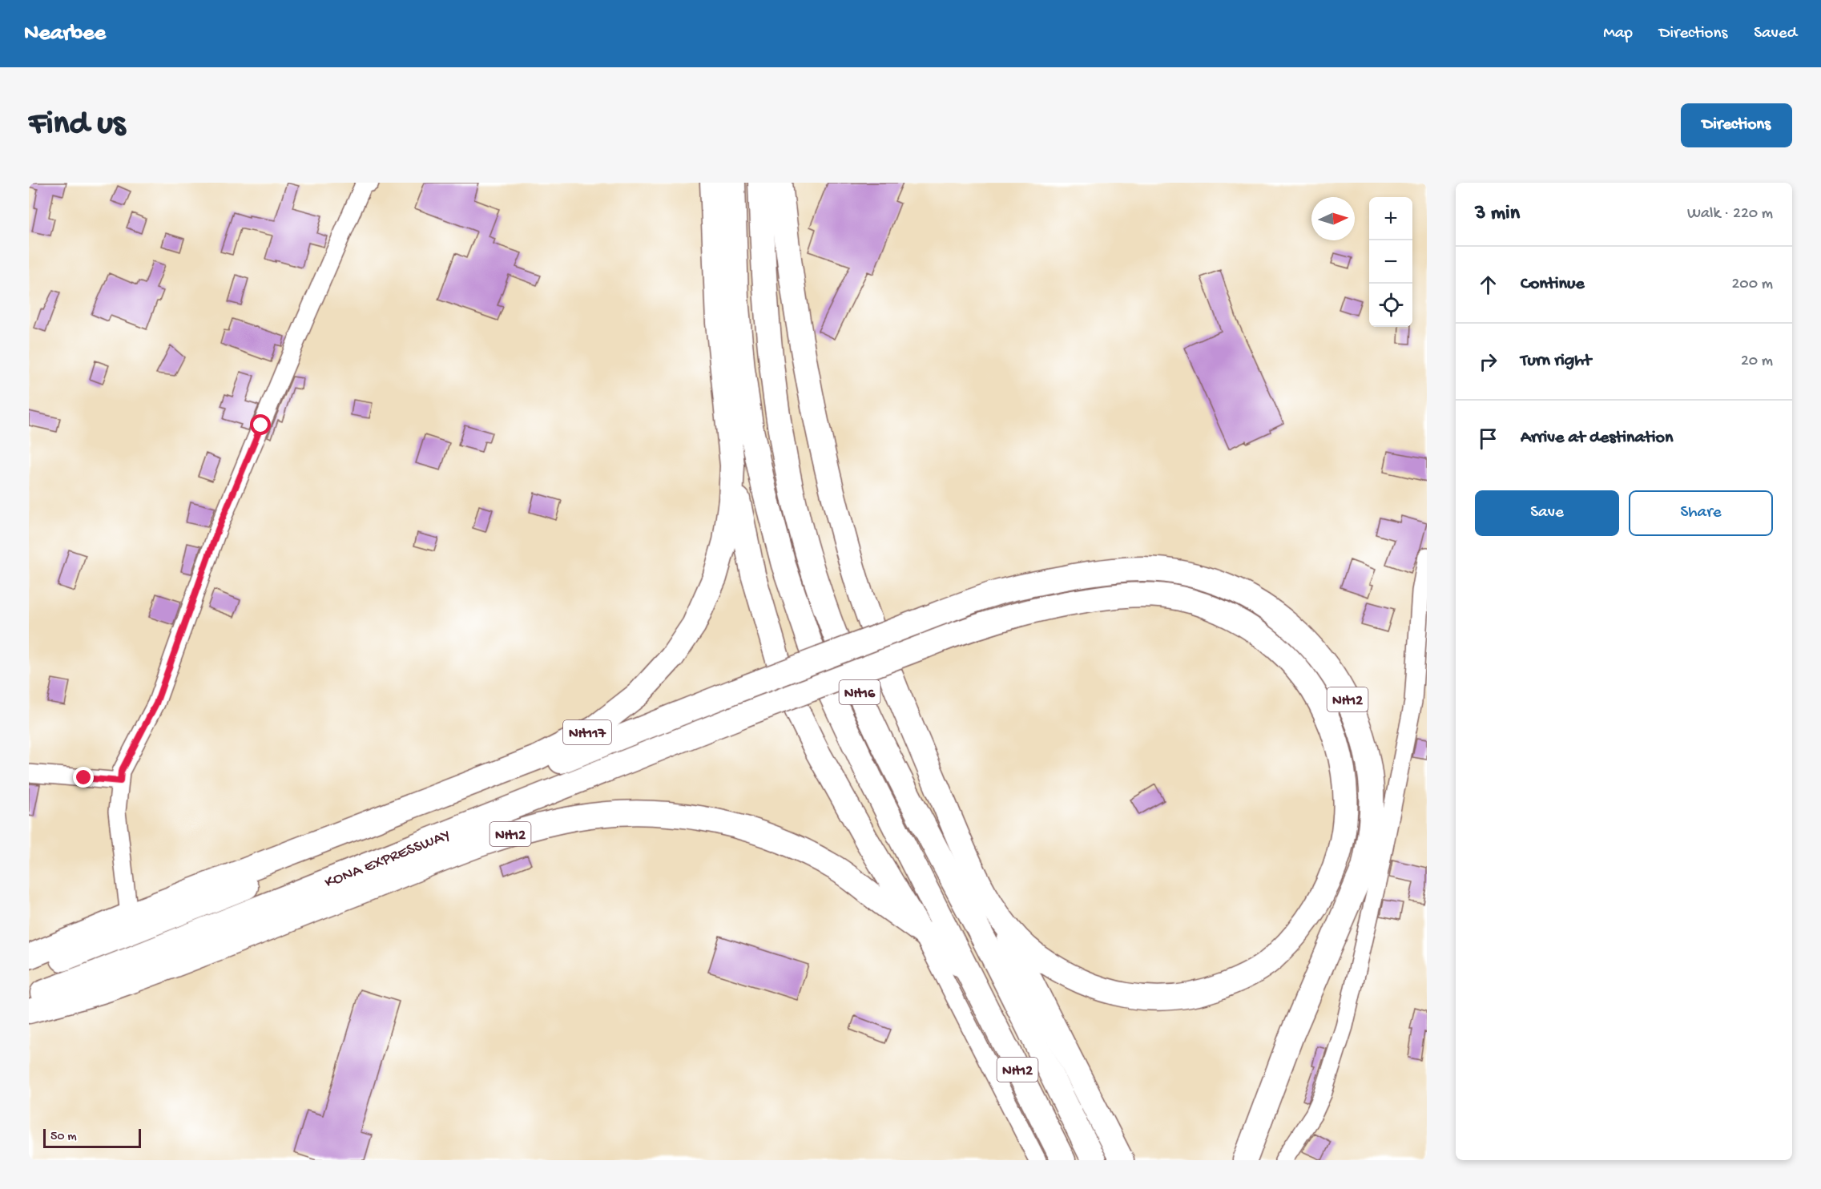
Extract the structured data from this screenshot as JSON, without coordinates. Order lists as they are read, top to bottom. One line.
{"streets":{"highway":["NH16","NH12","NH117","KONA EXPRESSWAY"]},"crossings":[["NH16","NH12"]],"scale_bar":"50 m","north":"right","page":{"header":"Nearbee","nav":["Map","Directions","Saved"],"buttons":["Directions",["Save","Share"]],"title":"Find us","heading":["3 min","Walk · 220 m"],"map_buttons":["+","−"],"list":[["Continue","200 m"],["Turn right","20 m"],"Arrive at destination"],"scale":"50 m"}}
